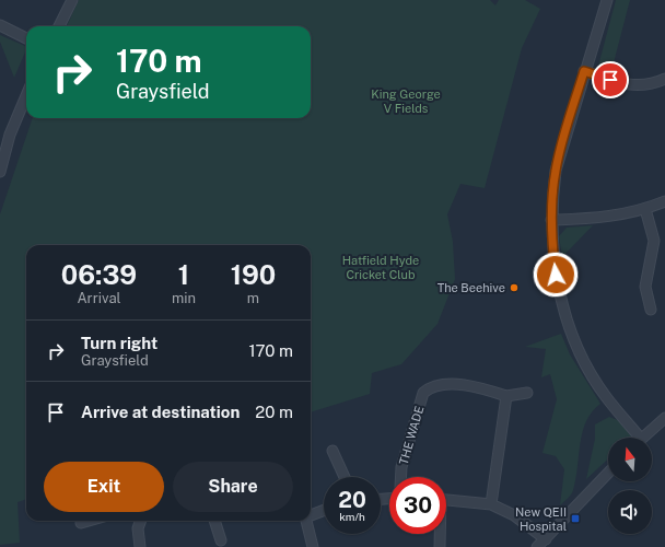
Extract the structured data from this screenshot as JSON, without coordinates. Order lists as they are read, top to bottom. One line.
{"streets":{"street":["THE WADE"]},"parks":["King George V Fields","Hatfield Hyde Cricket Club"],"places":{"other":["The Beehive"],"transit":["New QEII Hospital"]},"north":"top","page":{"turn":["170 m","Graysfield"],"eta":["06:39","Arrival","1","min","190","m"],"list":[{"name":"Turn right","note":"Graysfield","value":"170 m"},{"name":"Arrive at destination","value":"20 m"}],"buttons":["Exit","Share"],"speed":"20 km/h","limit":"30"}}
